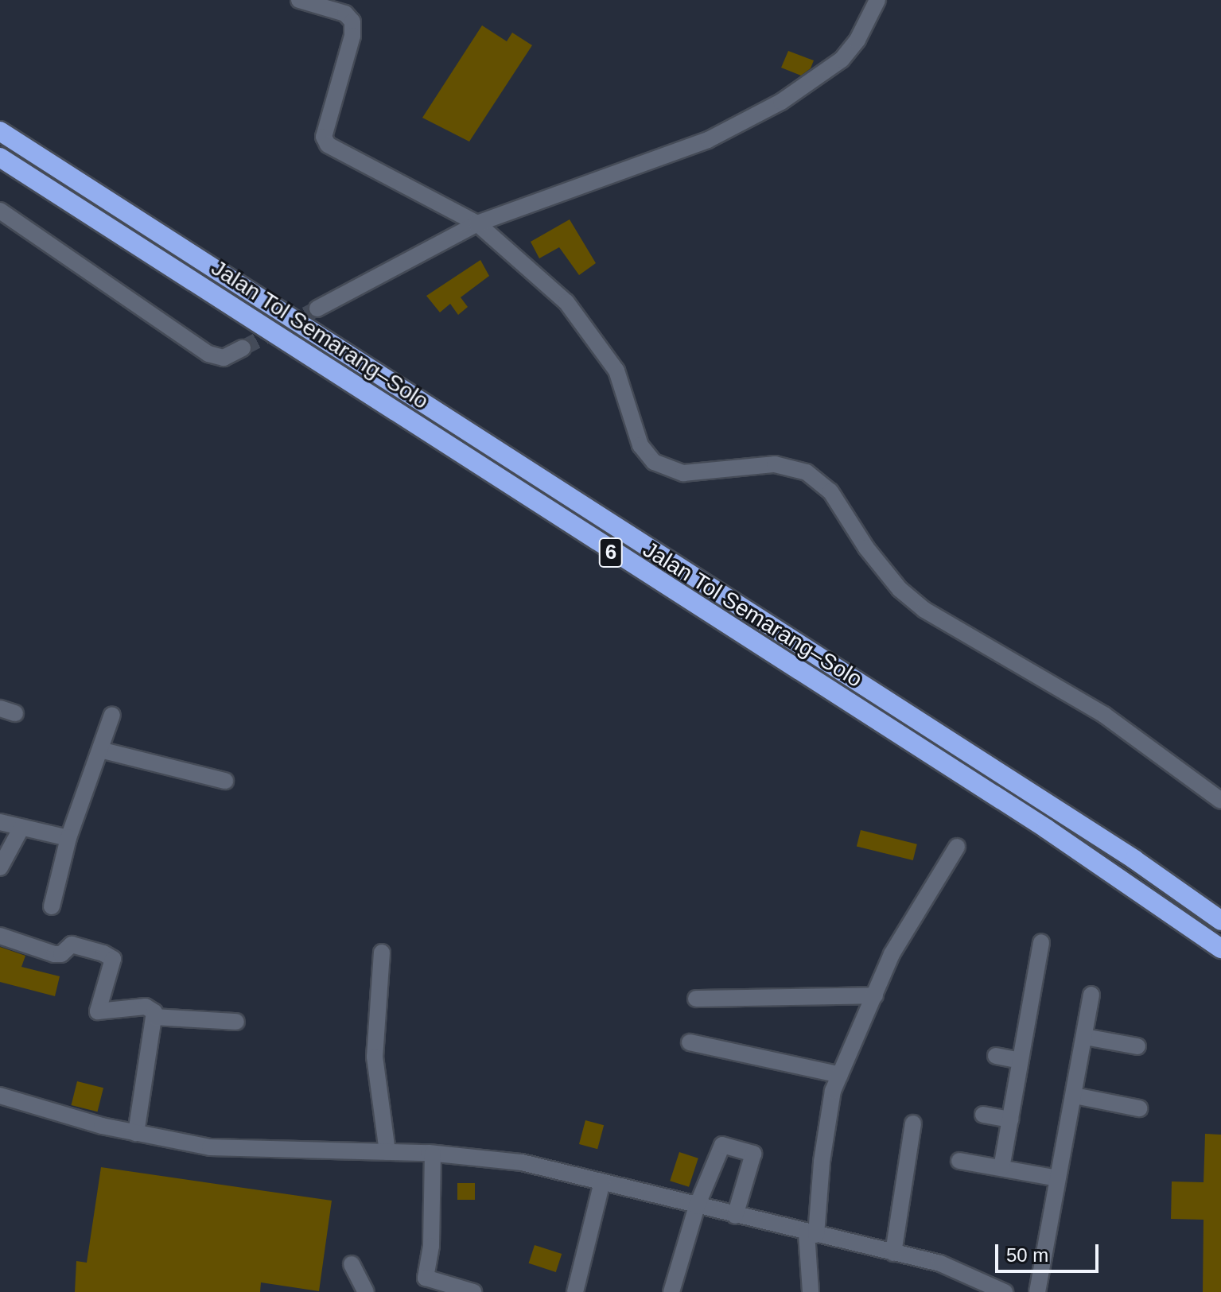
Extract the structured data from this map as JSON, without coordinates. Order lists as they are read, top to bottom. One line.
{"streets":{"highway":["Jalan Tol Semarang–Solo","6"]},"scale_bar":"50 m"}
